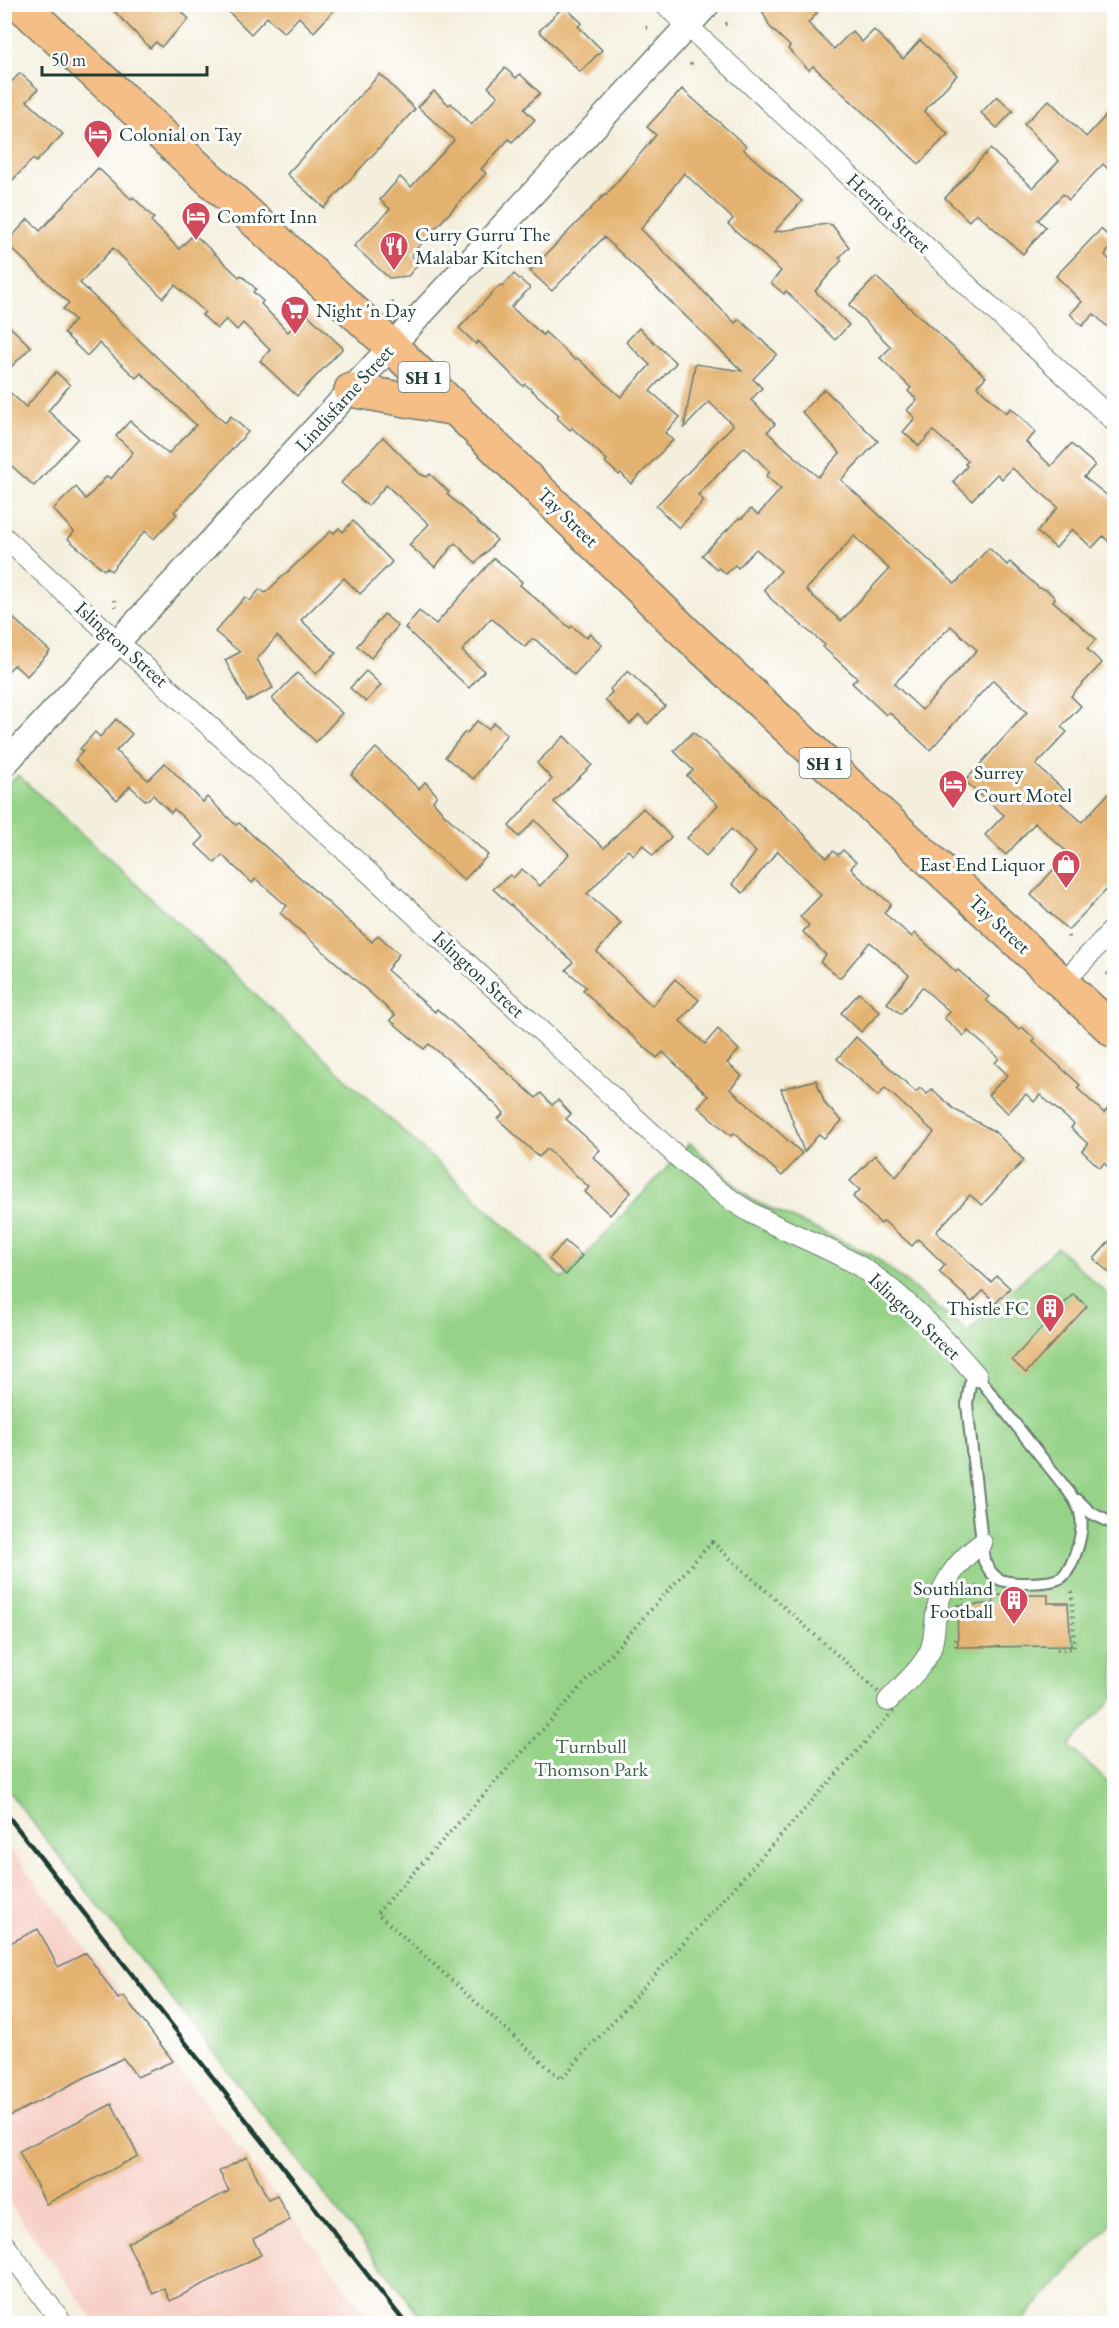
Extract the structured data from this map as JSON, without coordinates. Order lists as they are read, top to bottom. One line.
{"streets":{"highway":["SH 1","Tay Street"],"street":["Herriot Street","Lindisfarne Street","Islington Street"]},"crossings":[["Herriot Street","Lindisfarne Street"],["Lindisfarne Street","Tay Street"],["Lindisfarne Street","Islington Street"]],"parks":["Turnbull Thomson Park"],"places":{"hotel":["Colonial on Tay","Comfort Inn","Surrey Court Motel"],"restaurant":["Curry Gurru The Malabar Kitchen"],"supermarket":["Night 'n Day"],"shop":["East End Liquor"],"building":["Thistle FC","Southland Football"]},"scale_bar":"50 m"}
